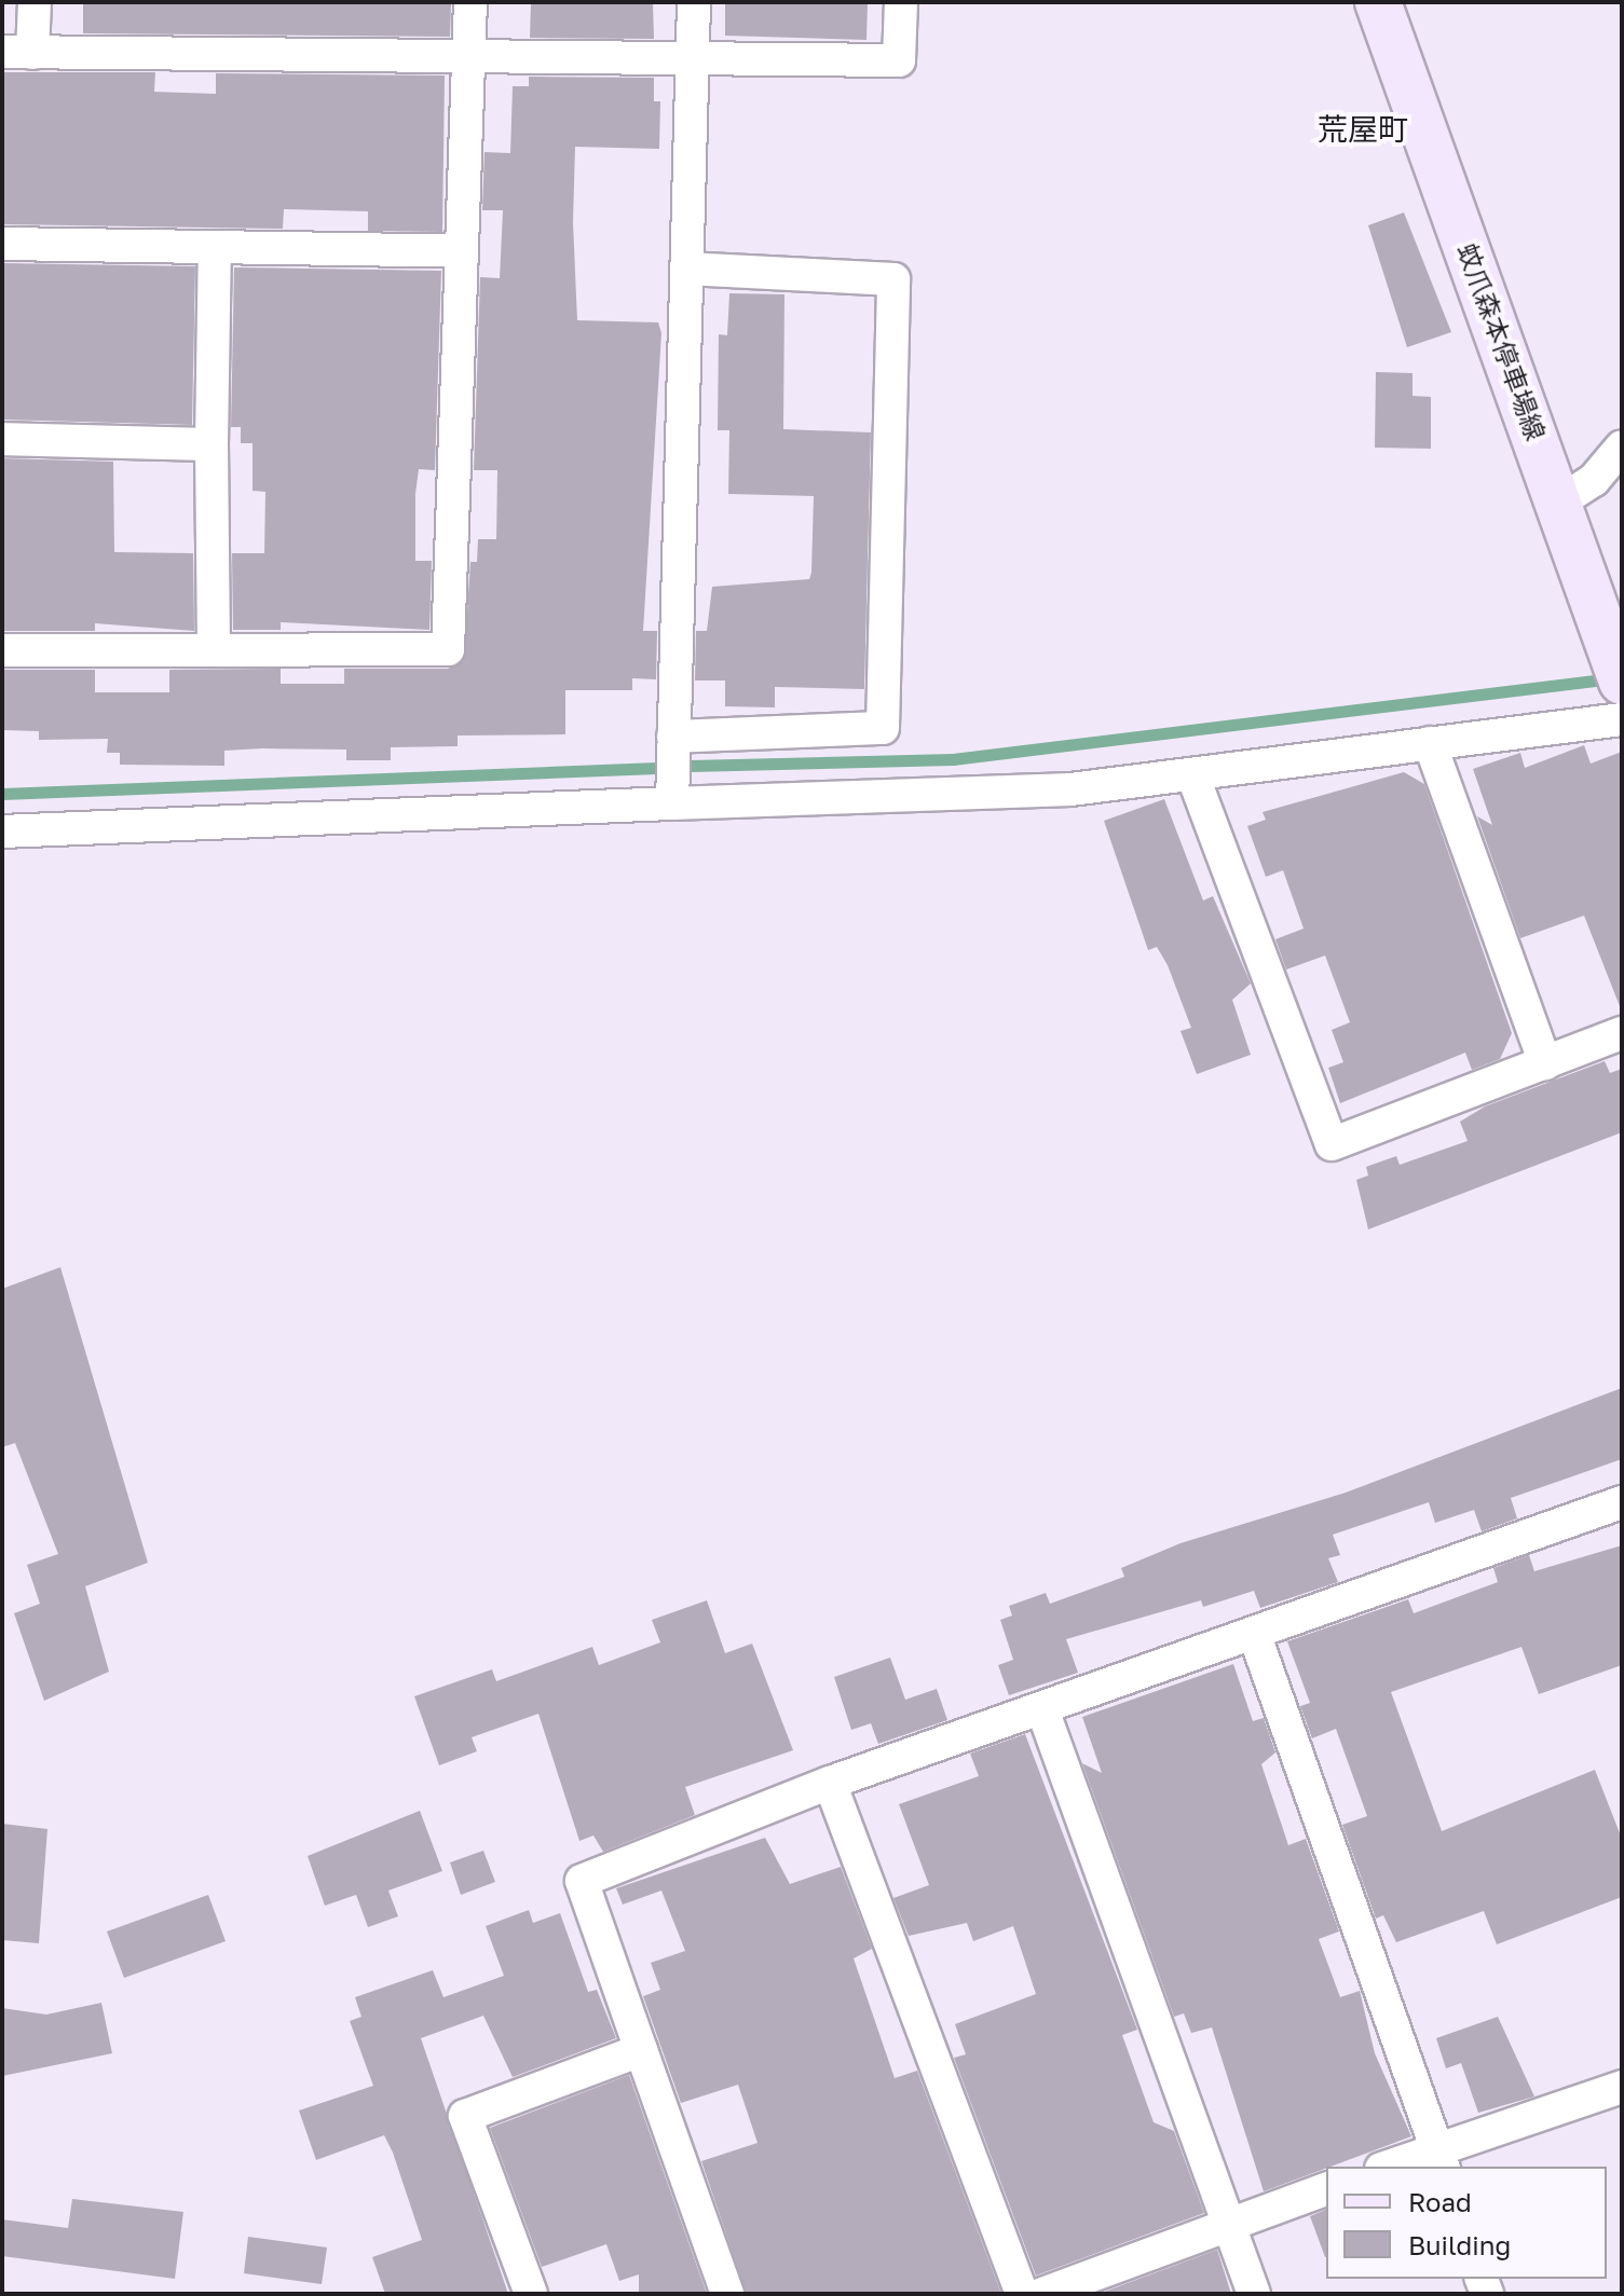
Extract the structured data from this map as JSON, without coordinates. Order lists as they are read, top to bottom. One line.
{"streets":{"main road":["蚊爪森本停車場線"]},"districts":["荒屋町"],"legend":["Road","Building"]}
